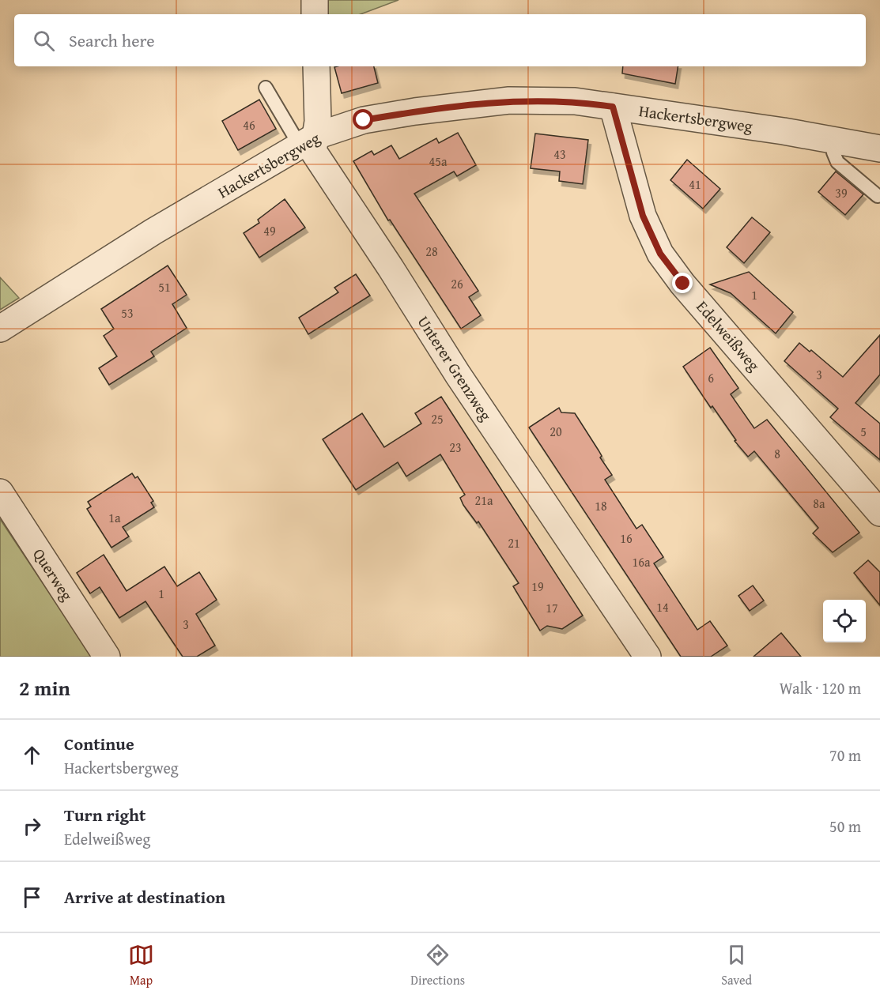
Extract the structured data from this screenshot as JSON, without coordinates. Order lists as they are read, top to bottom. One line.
{"streets":{"street":["Hackertsbergweg","Edelweißweg","Unterer Grenzweg","Querweg"]},"crossings":[["Hackertsbergweg","Edelweißweg"],["Hackertsbergweg","Unterer Grenzweg"]],"house_numbers":["46","43","45a","41","39","49","28","26","51","1","53","3","6","25","20","5","23","8","21a","8a","18","1a","16","21","16a","19","1","14","17","3"],"page":{"search":"Search here","heading":["2 min","Walk · 120 m"],"list":[["Continue","Hackertsbergweg","70 m"],["Turn right","Edelweißweg","50 m"],"Arrive at destination"],"nav":["Map","Directions","Saved"]}}
